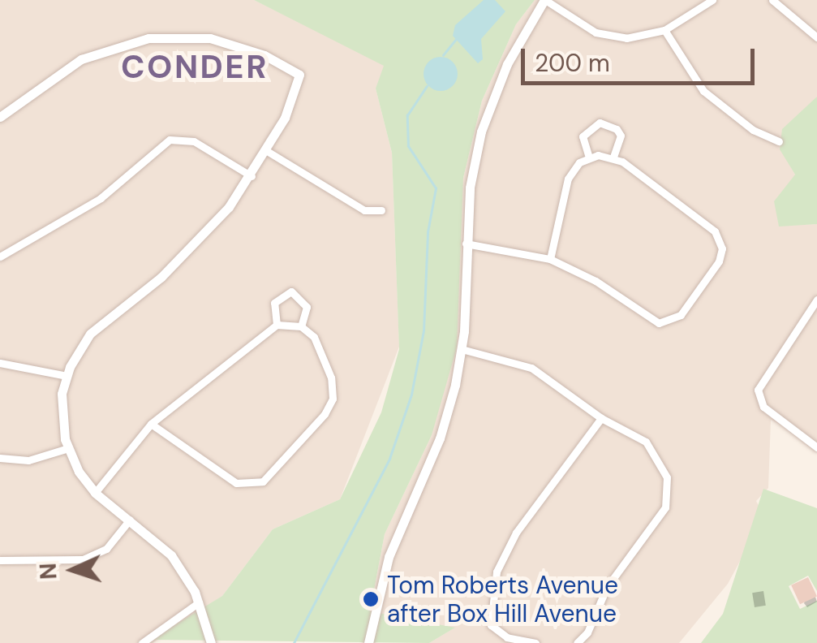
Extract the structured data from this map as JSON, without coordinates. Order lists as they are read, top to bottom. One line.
{"districts":["CONDER"],"places":["Tom Roberts Avenue after Box Hill Avenue"],"scale_bar":"200 m","north":"left"}
